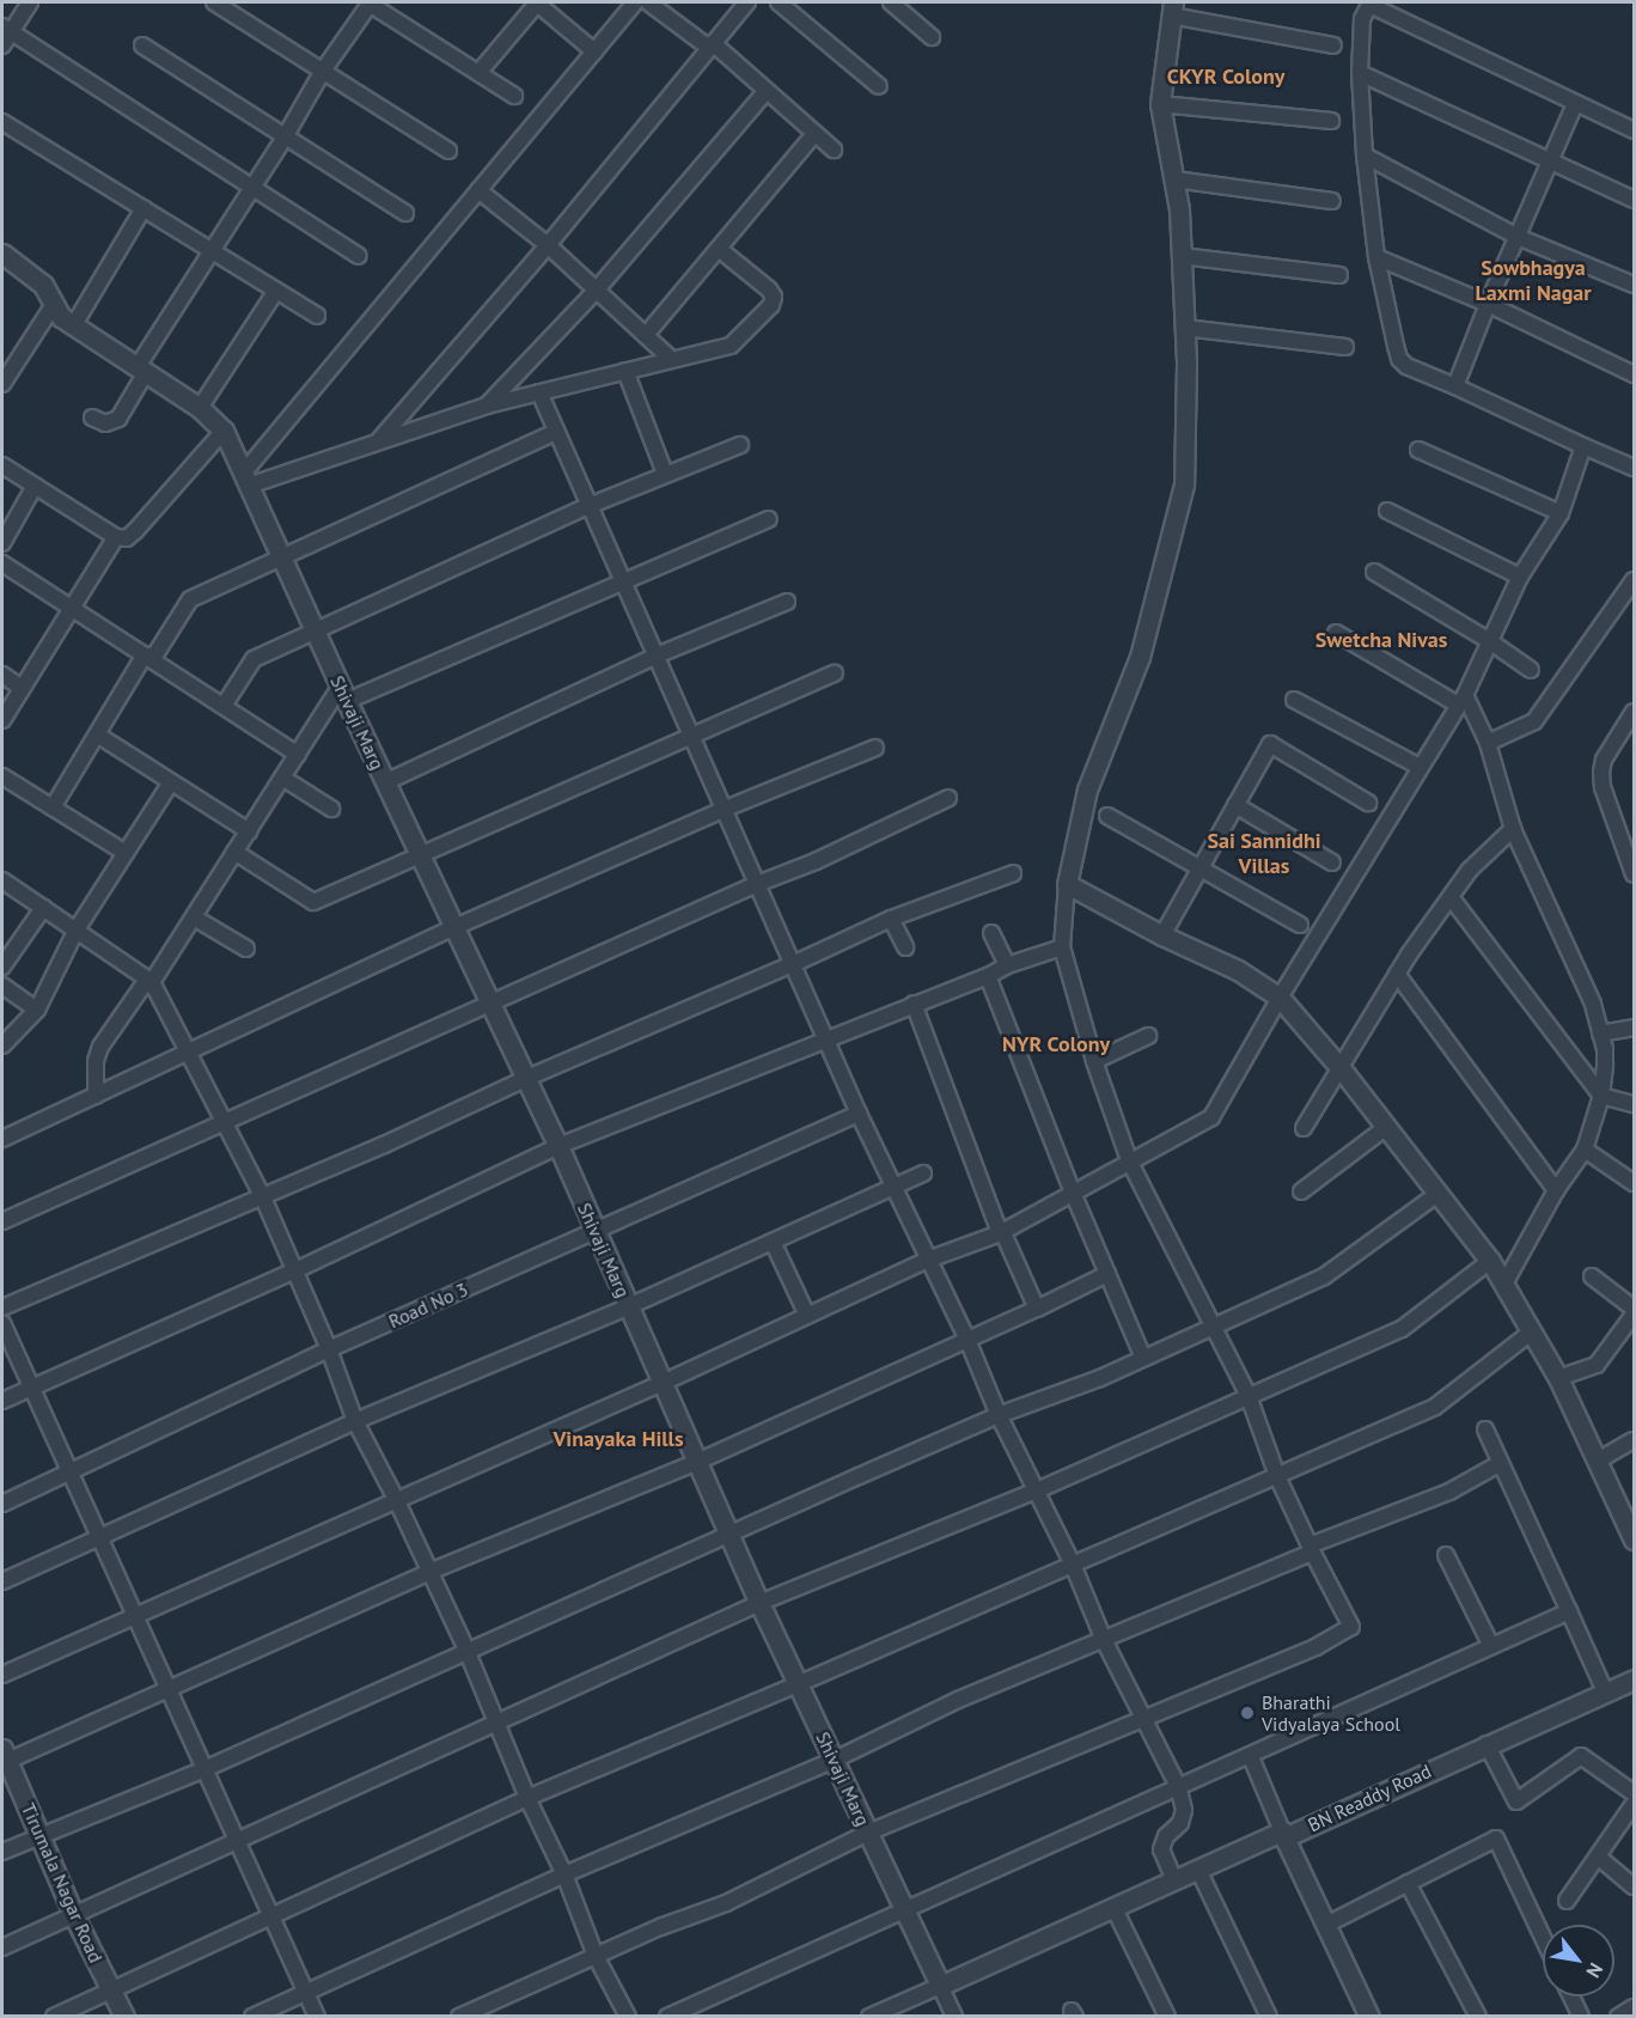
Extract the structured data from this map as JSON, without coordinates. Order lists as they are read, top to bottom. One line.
{"streets":{"street":["Shivaji Marg","Road No 3","BN Readdy Road","Tirumala Nagar Road"]},"crossings":[["Shivaji Marg","Road No 3"]],"districts":["CKYR Colony","Sowbhagya Laxmi Nagar","Swetcha Nivas","Sai Sannidhi Villas","NYR Colony","Vinayaka Hills"],"places":["Bharathi Vidyalaya School"],"north":"bottom right"}
